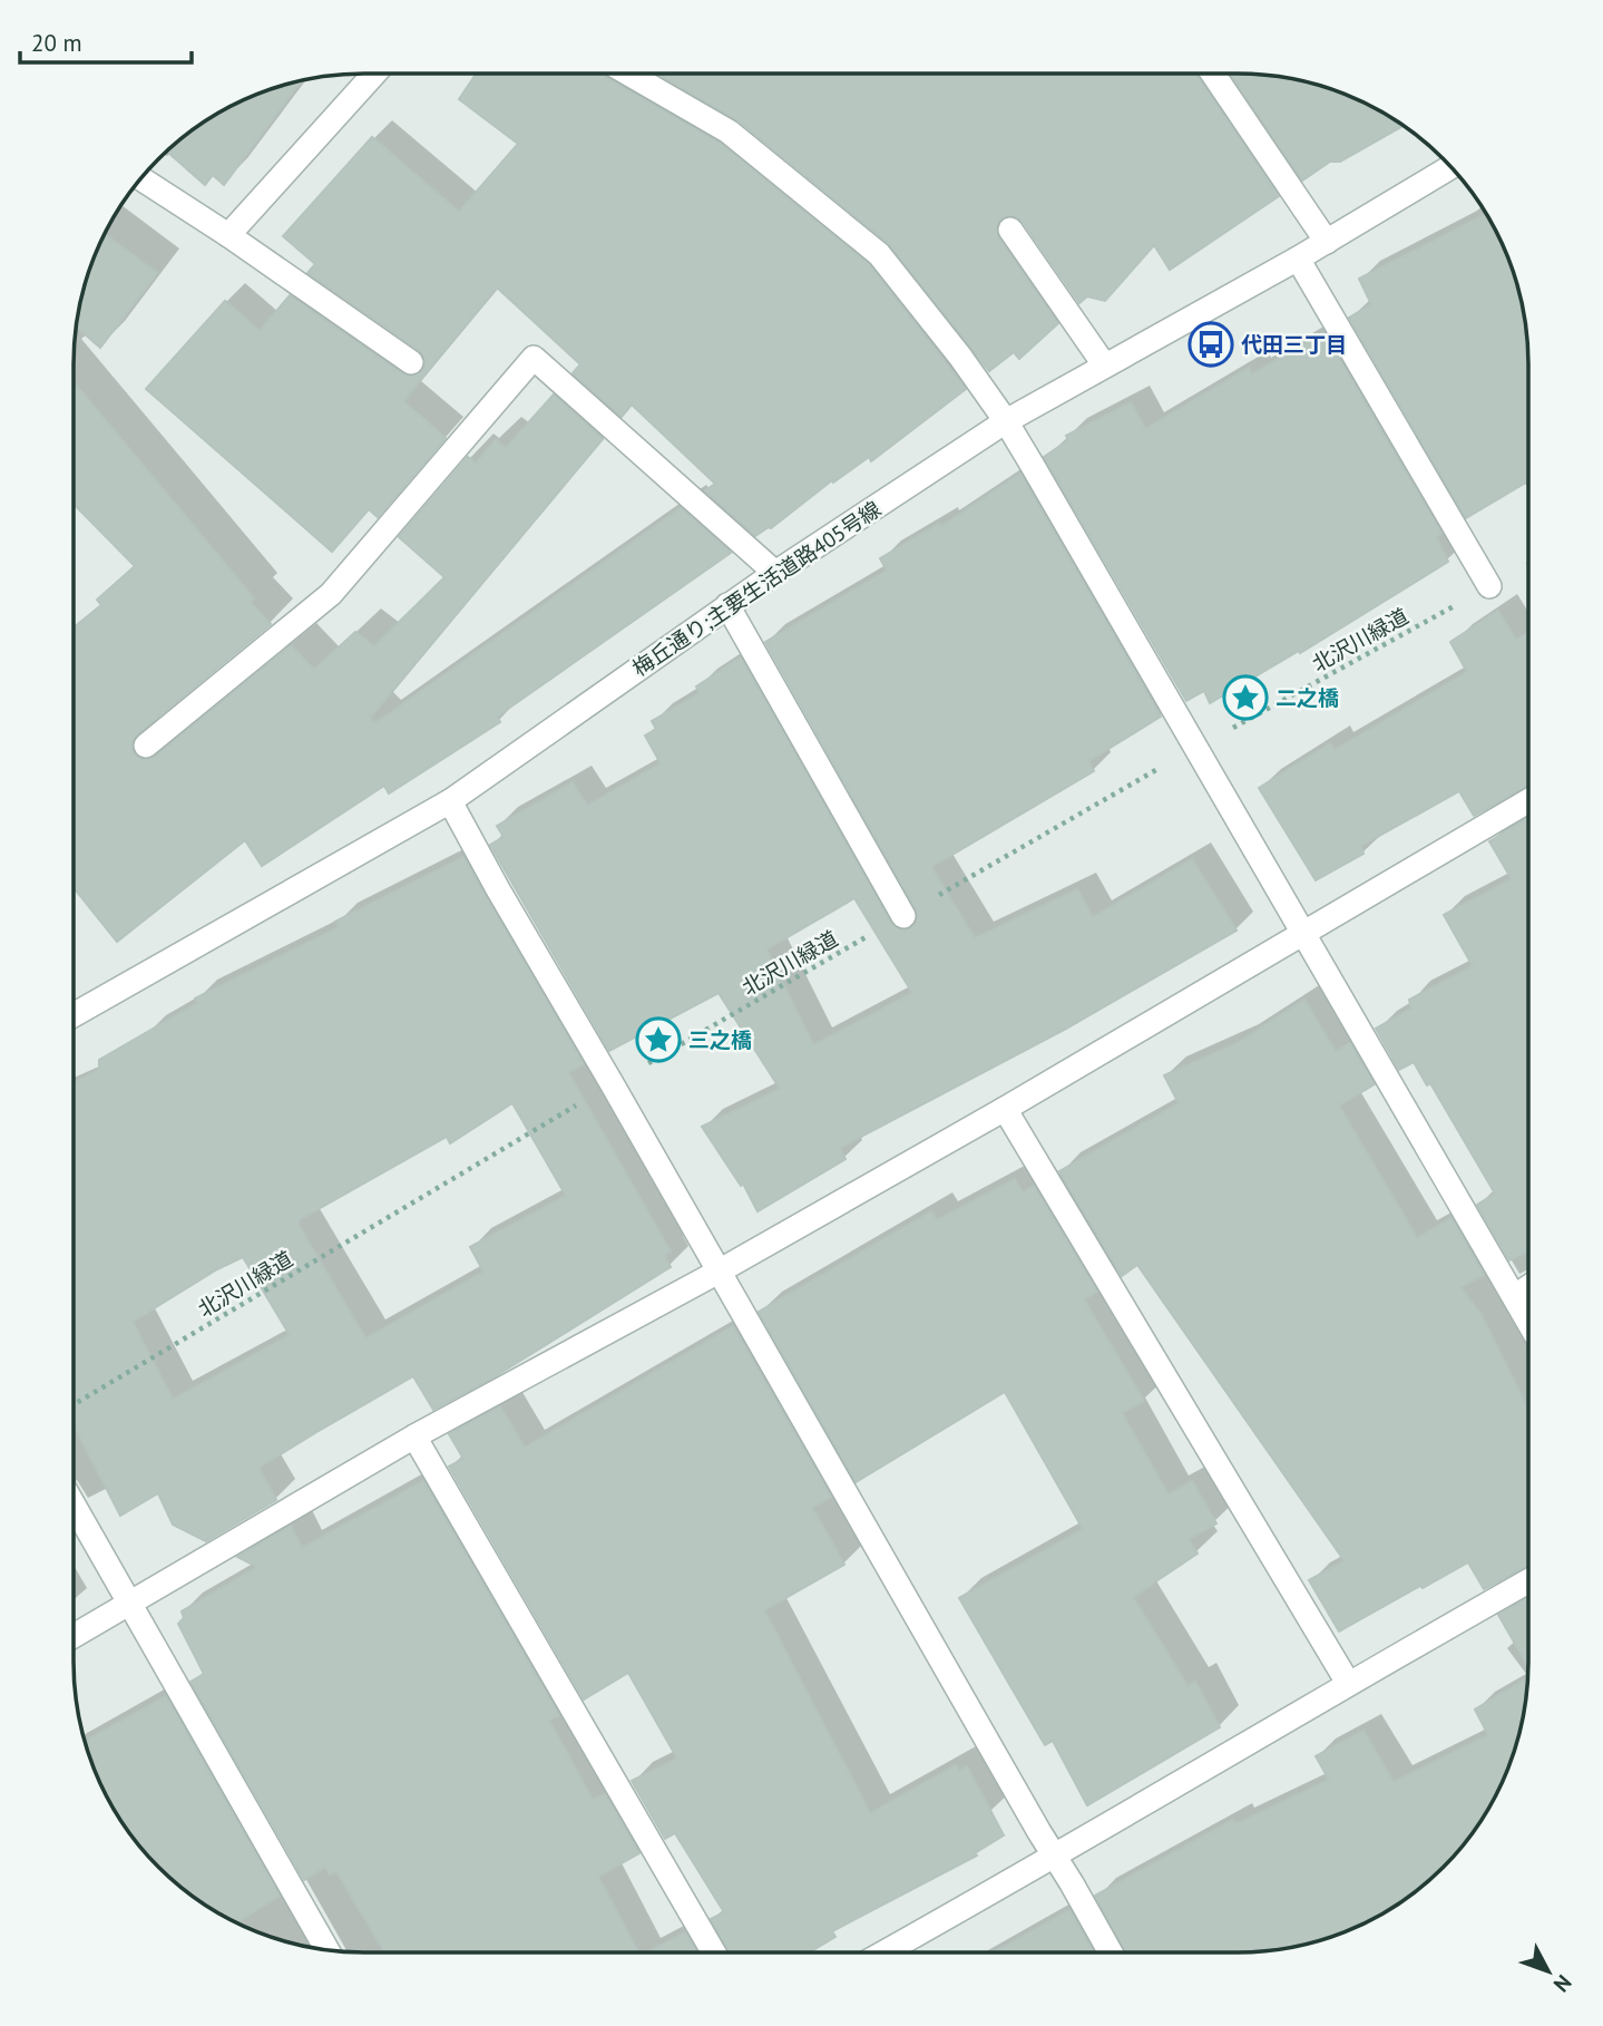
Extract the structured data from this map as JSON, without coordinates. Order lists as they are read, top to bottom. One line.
{"streets":{"street":["梅丘通り;主要生活道路405号線"],"path":["北沢川緑道"]},"places":{"bus stop":["代田三丁目"],"place":["二之橋","三之橋"]},"scale_bar":"20 m","north":"bottom right"}
